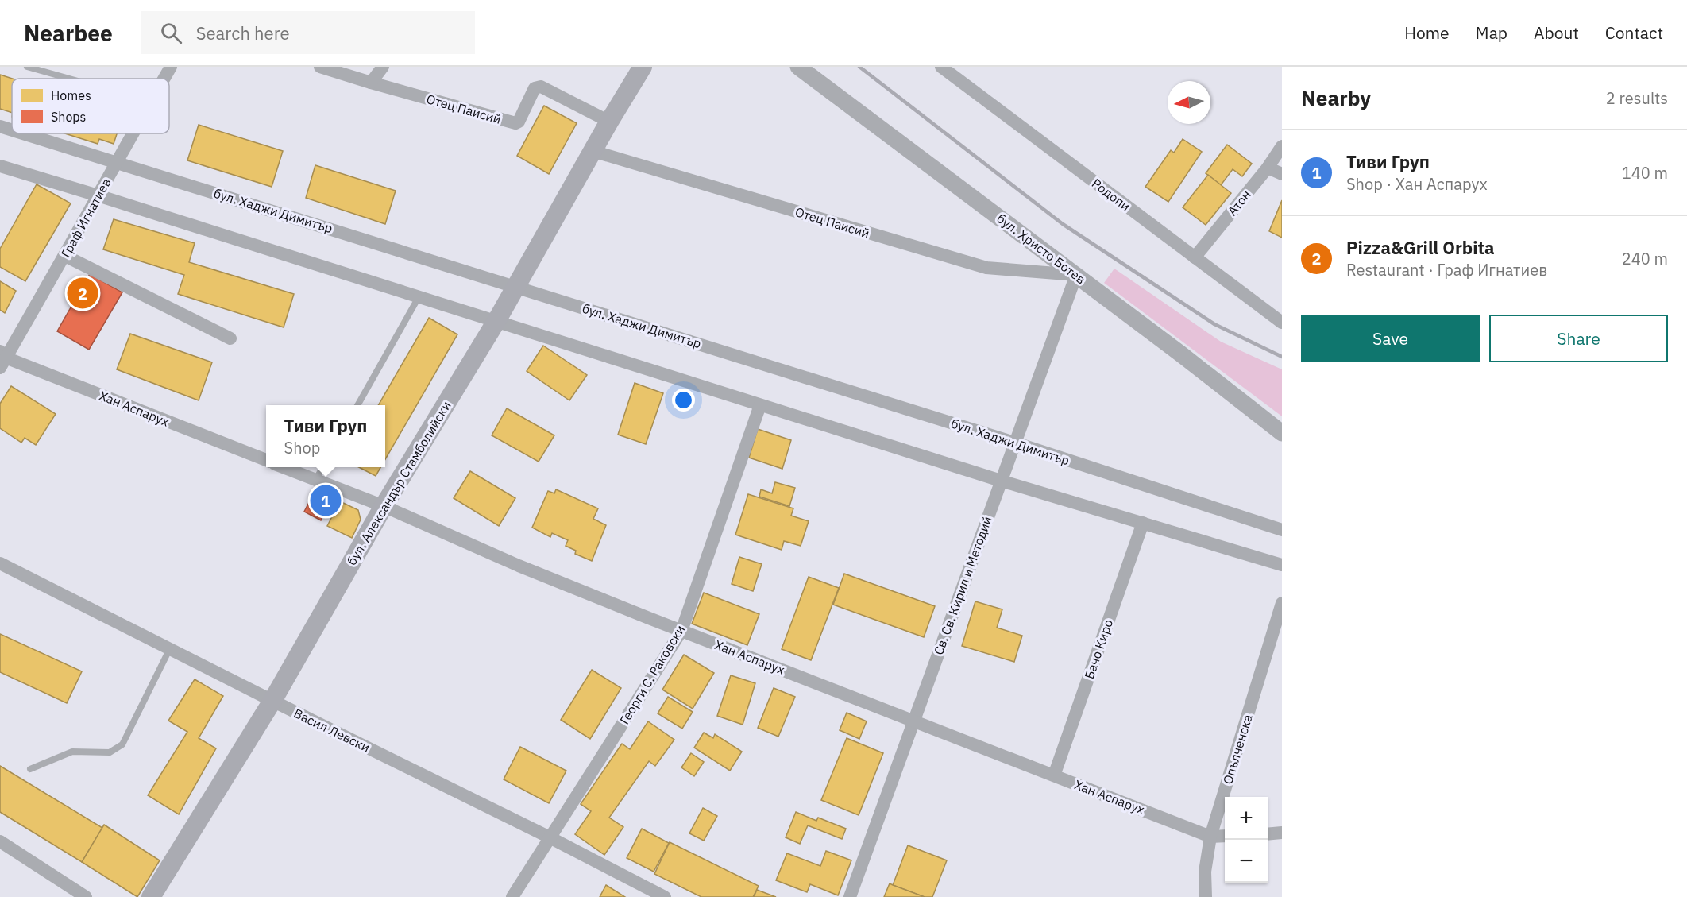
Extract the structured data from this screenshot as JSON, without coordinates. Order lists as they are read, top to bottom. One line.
{"streets":{"main road":["бул. Александър Стамболийски"],"street":["Отец Паисий","Родопи","Атон","бул. Хаджи Димитър","Граф Игнатиев","бул. Христо Ботев","Хан Аспарух","Св. Св. Кирил и Методий","Бачо Киро","Георги С. Раковски","Васил Левски","Опълченска"]},"crossings":[["Отец Паисий","бул. Христо Ботев"],["Отец Паисий","бул. Александър Стамболийски"],["Отец Паисий","Св. Св. Кирил и Методий"],["Родопи","Атон"],["бул. Хаджи Димитър","Граф Игнатиев"],["бул. Хаджи Димитър","бул. Александър Стамболийски"],["бул. Хаджи Димитър","Св. Св. Кирил и Методий"],["Граф Игнатиев","Хан Аспарух"],["бул. Христо Ботев","Св. Св. Кирил и Методий"],["Хан Аспарух","бул. Александър Стамболийски"],["Хан Аспарух","Св. Св. Кирил и Методий"],["Хан Аспарух","Бачо Киро"],["Хан Аспарух","Георги С. Раковски"],["Хан Аспарух","Опълченска"],["бул. Александър Стамболийски","Васил Левски"],["Георги С. Раковски","Васил Левски"]],"legend":["Homes","Shops"],"north":"left","page":{"header":"Nearbee","search":"Search here","nav":["Home","Map","About","Contact"],"heading":["Nearby","2 results"],"list":[{"mark":"1","name":"Тиви Груп","note":"Shop · Хан Аспарух","value":"140 m"},{"mark":"2","name":"Pizza&Grill Orbita","note":"Restaurant · Граф Игнатиев","value":"240 m"}],"pins":["2","1"],"buttons":["Save","Share"],"popup":["Тиви Груп","Shop"],"map_buttons":["+","−"]}}
